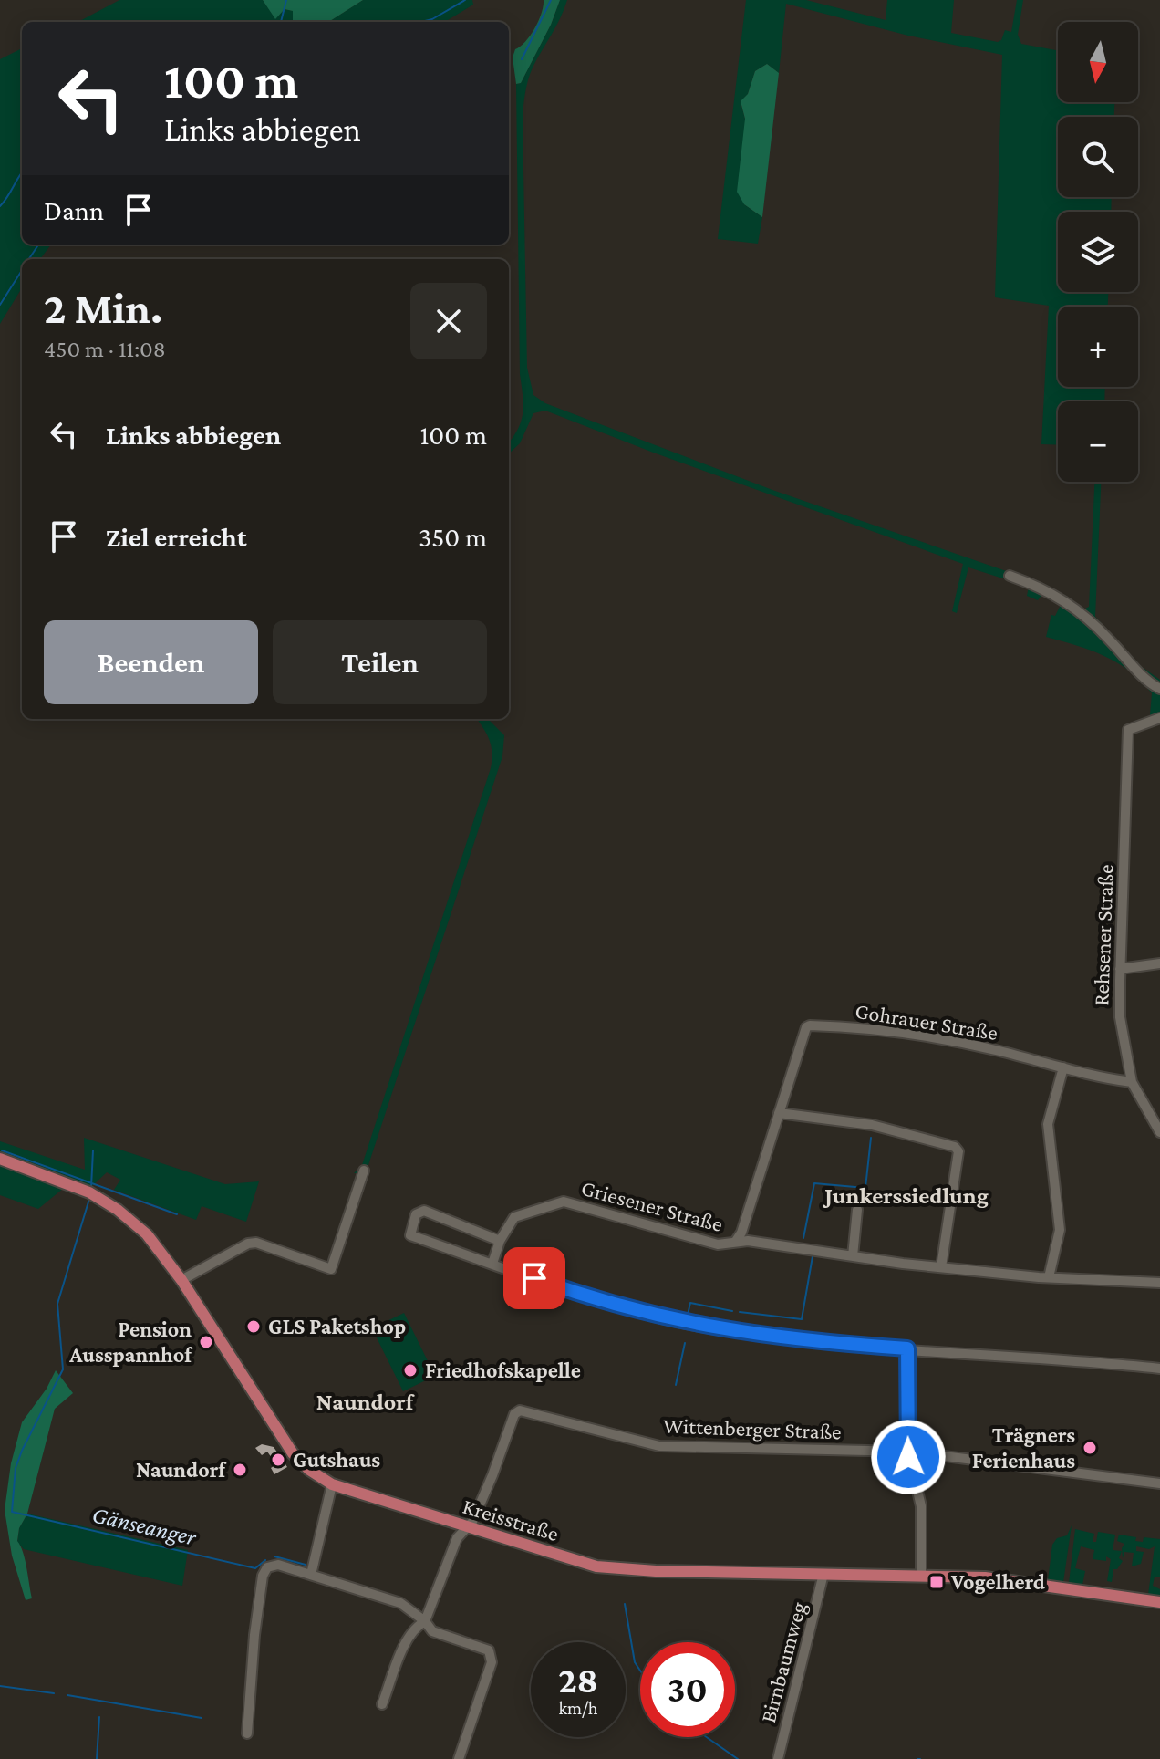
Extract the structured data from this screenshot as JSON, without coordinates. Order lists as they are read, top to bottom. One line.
{"streets":{"main road":["Kreisstraße"],"street":["Rehsener Straße","Gohrauer Straße","Griesener Straße","Wittenberger Straße","Birnbaumweg"]},"crossings":[["Rehsener Straße","Gohrauer Straße"],["Gohrauer Straße","Griesener Straße"],["Wittenberger Straße","Kreisstraße"],["Kreisstraße","Birnbaumweg"]],"districts":["Junkerssiedlung","Naundorf"],"water":["Gänseanger"],"places":{"other":["GLS Paketshop","Pension Ausspannhof","Friedhofskapelle","Trägners Ferienhaus","Gutshaus","Naundorf"],"transit":["Vogelherd"]},"north":"bottom","page":{"map_buttons":["+","−"],"turn":["100 m","Links abbiegen"],"then":"Dann","heading":["2 Min.","450 m · 11:08"],"list":[{"name":"Links abbiegen","value":"100 m"},{"name":"Ziel erreicht","value":"350 m"}],"buttons":["Beenden","Teilen"],"speed":"28 km/h","limit":"30"}}
